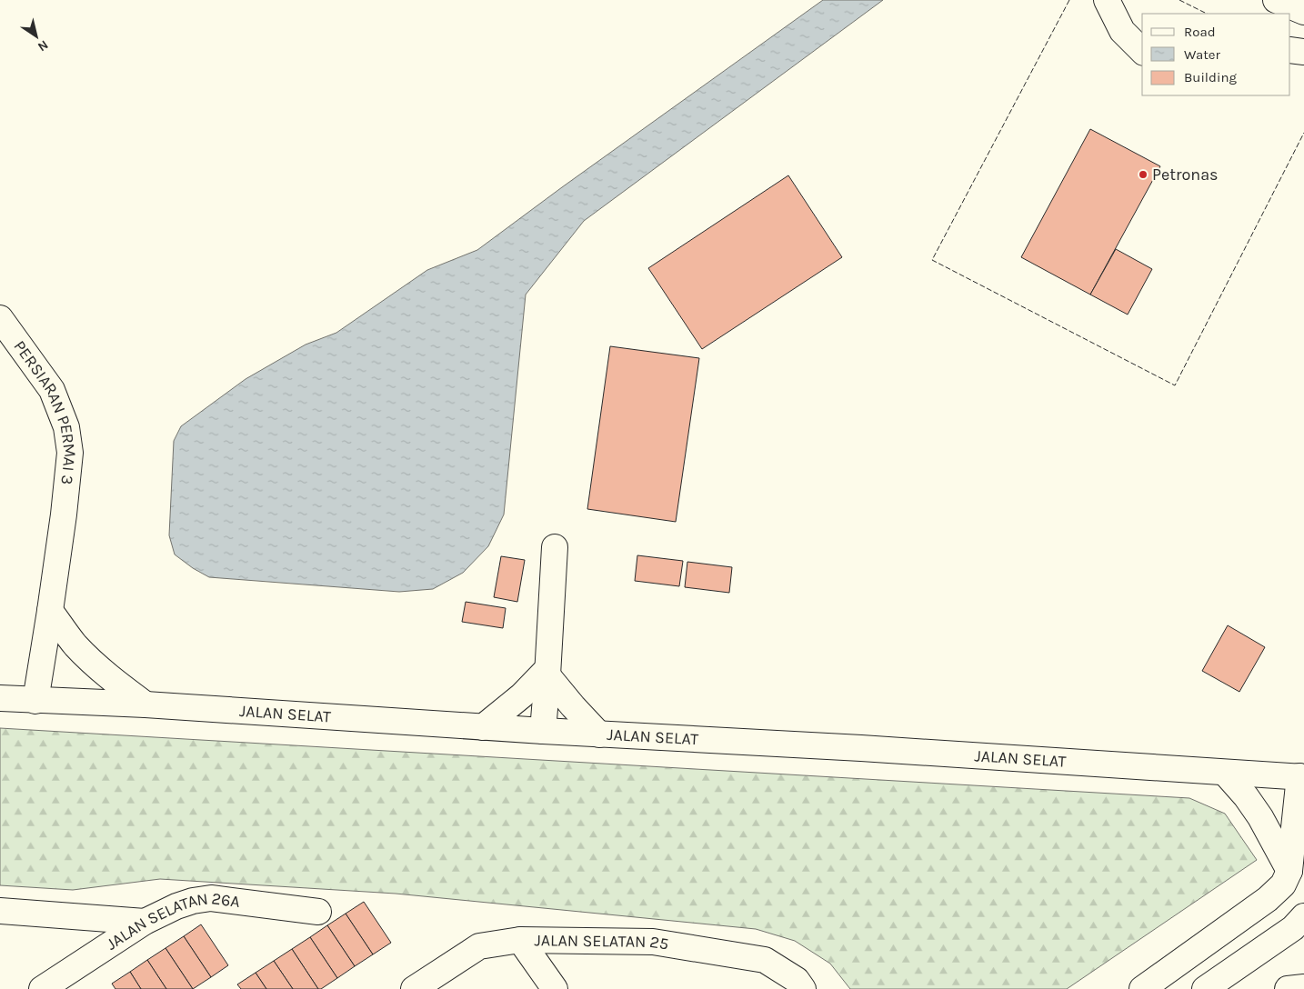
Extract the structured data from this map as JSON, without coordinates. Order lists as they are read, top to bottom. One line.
{"streets":{"street":["PERSIARAN PERMAI 3","JALAN SELAT","JALAN SELATAN 26A","JALAN SELATAN 25"]},"crossings":[["PERSIARAN PERMAI 3","JALAN SELAT"]],"places":["Petronas"],"legend":["Road","Water","Building"],"north":"bottom right"}
